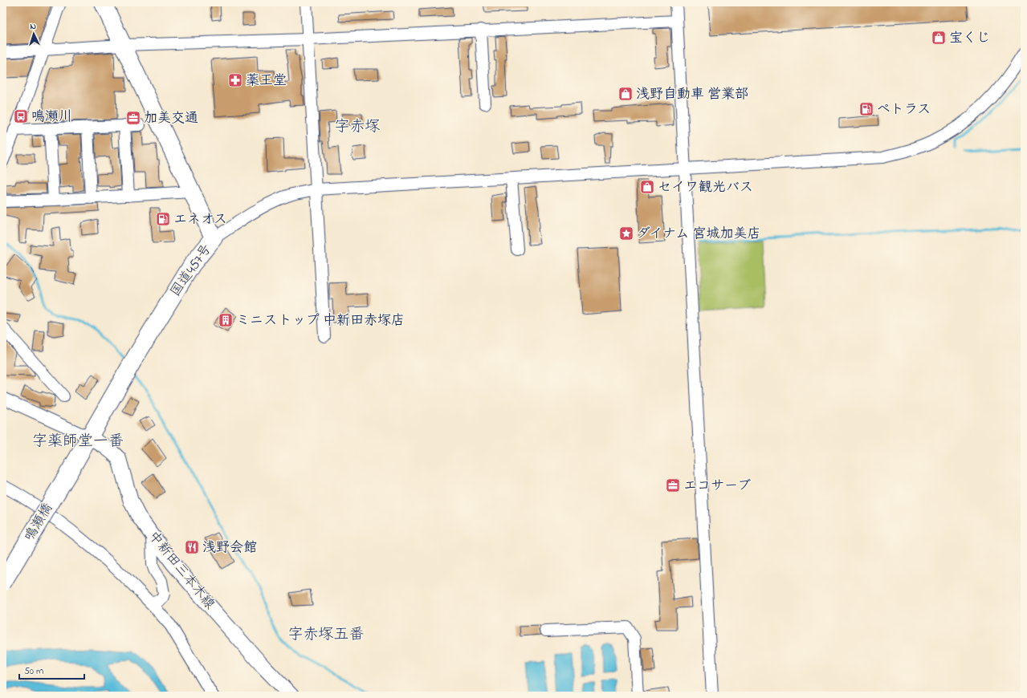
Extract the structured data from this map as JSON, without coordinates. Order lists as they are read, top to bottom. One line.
{"streets":{"highway":["国道457号","鳴瀬橋"],"main road":["中新田三本木線"]},"crossings":[["国道457号","鳴瀬橋"],["国道457号","中新田三本木線"]],"districts":["字赤塚","字薬師堂一番","字赤塚五番"],"places":{"shop":["宝くじ","浅野自動車 営業部","セイワ観光バス"],"pharmacy":["薬王堂"],"fuel station":["ペトラス","エネオス"],"bus stop":["鳴瀬川"],"office":["加美交通","エコサーブ"],"place":["ダイナム 宮城加美店"],"building":["ミニストップ 中新田赤塚店"],"restaurant":["浅野会館"]},"scale_bar":"50 m","north":"top"}
